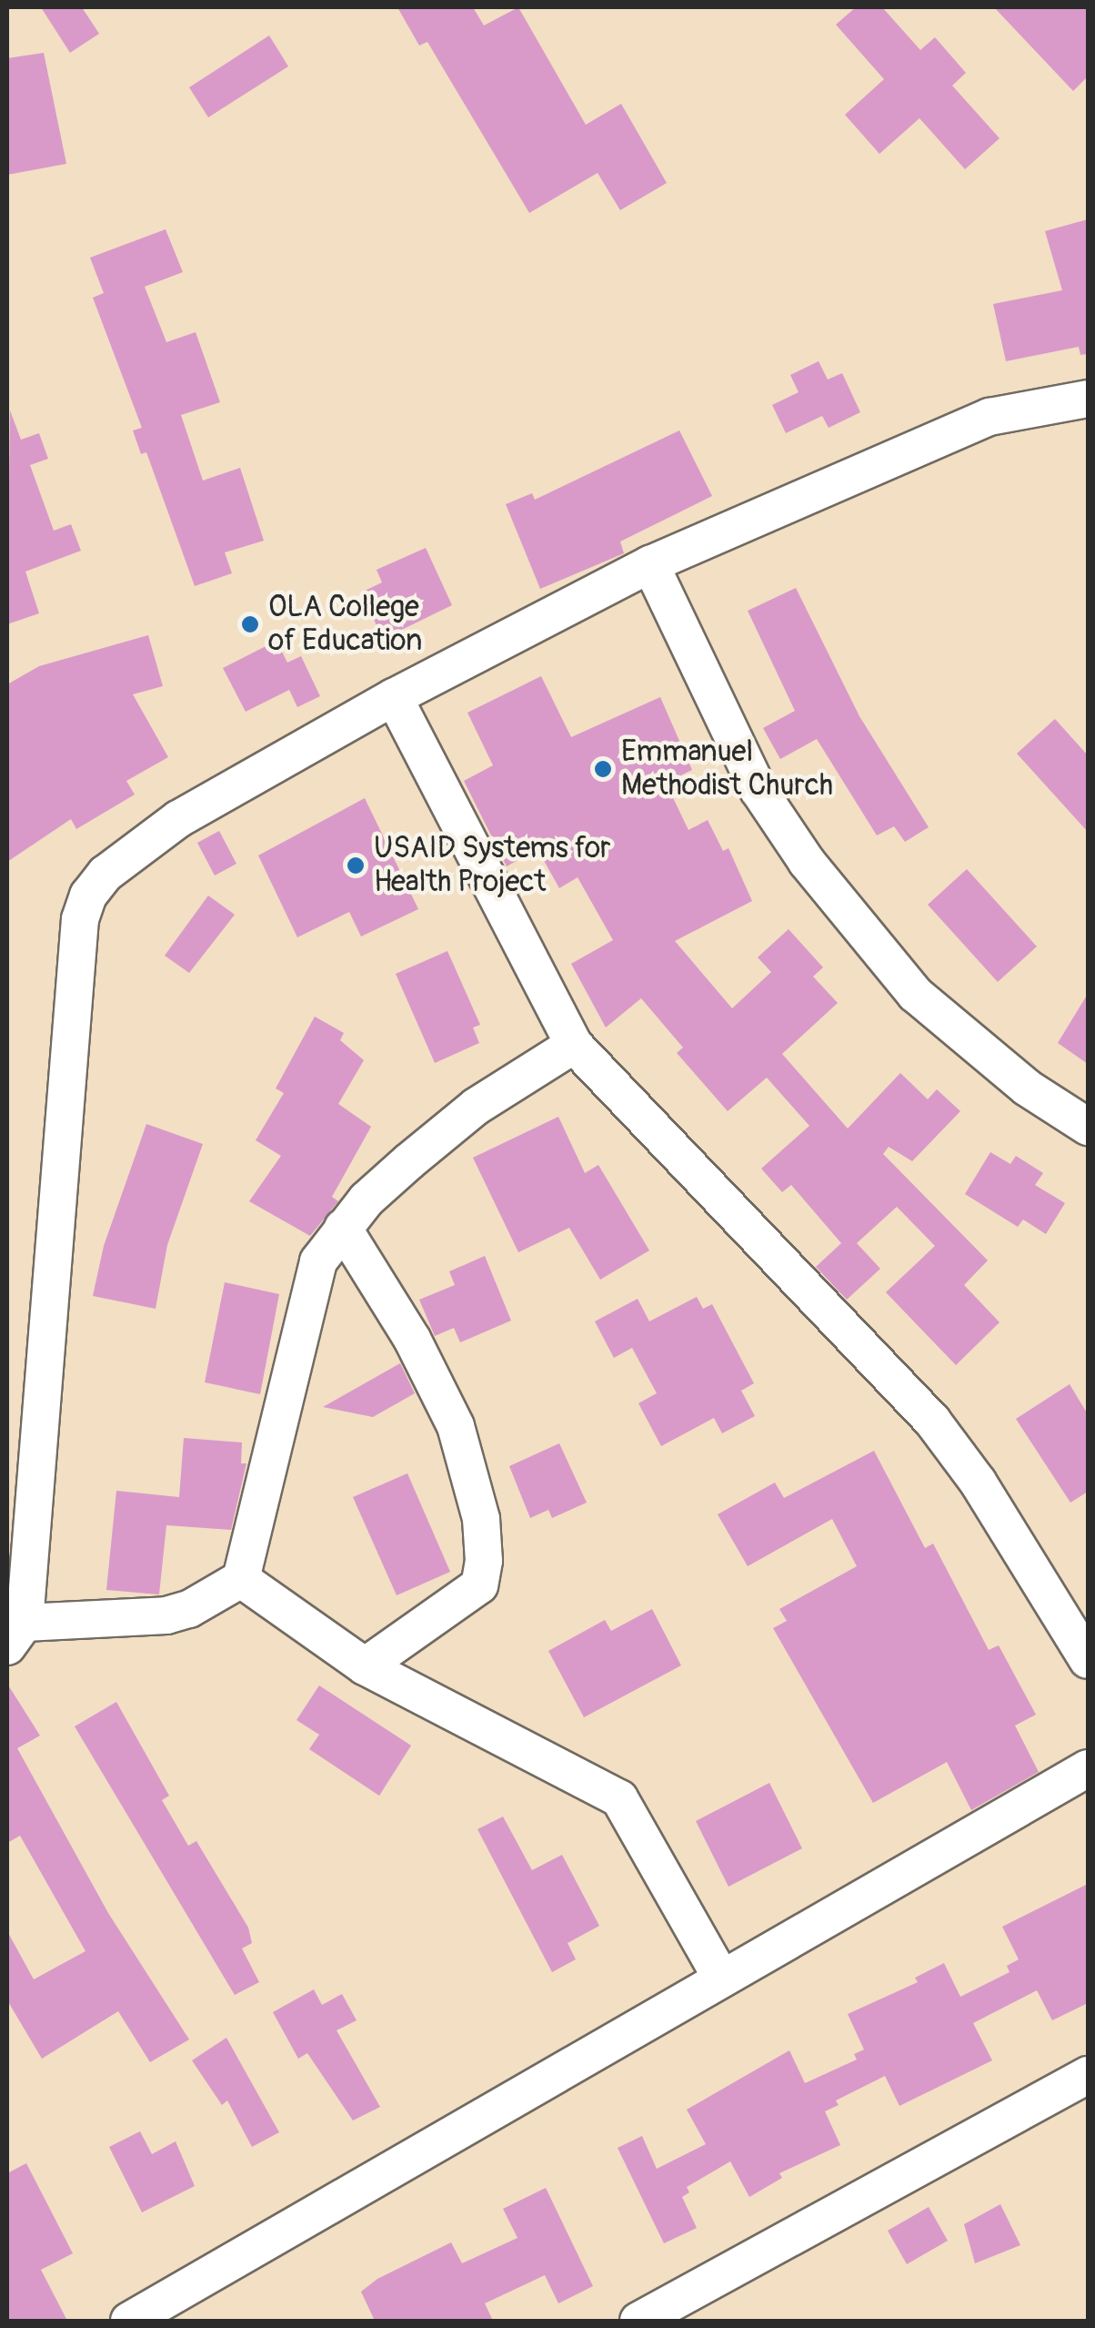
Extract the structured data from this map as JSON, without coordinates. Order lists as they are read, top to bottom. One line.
{"places":["OLA College of Education","Emmanuel Methodist Church","USAID Systems for Health Project"]}
